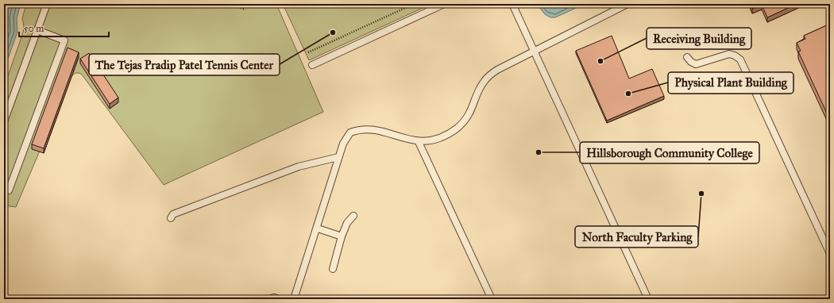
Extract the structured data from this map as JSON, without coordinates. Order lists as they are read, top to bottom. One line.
{"places":["The Tejas Pradip Patel Tennis Center","Receiving Building","Physical Plant Building","Hillsborough Community College","North Faculty Parking"],"scale_bar":"50 m"}
